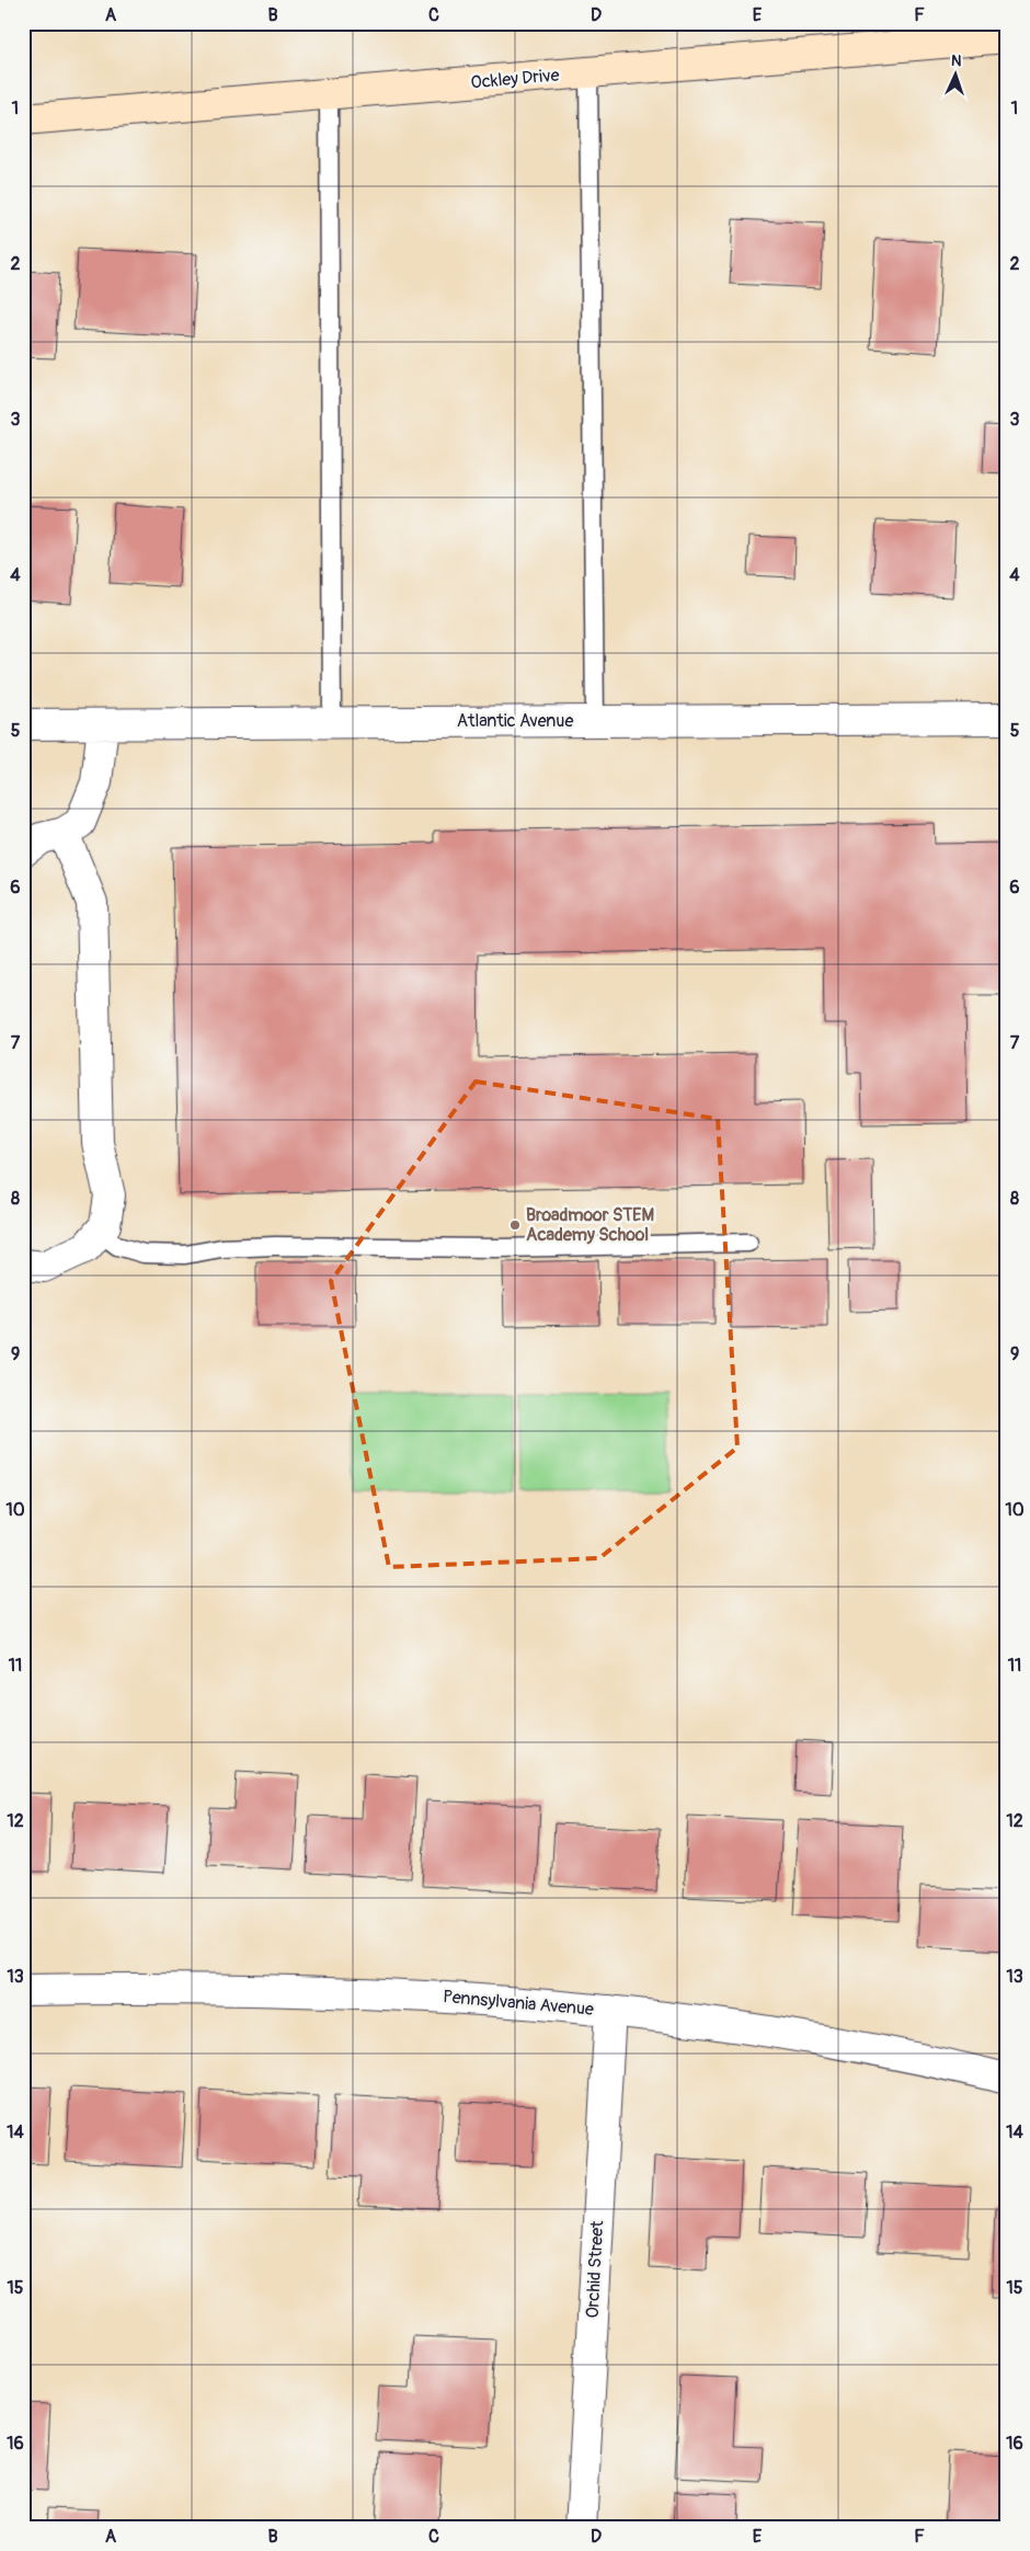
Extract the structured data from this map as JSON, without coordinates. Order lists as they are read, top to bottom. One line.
{"streets":{"street":["Ockley Drive","Atlantic Avenue","Pennsylvania Avenue","Orchid Street"]},"crossings":[["Pennsylvania Avenue","Orchid Street"]],"places":["Broadmoor STEM Academy School"],"north":"top","grid":{"columns":["A","B","C","D","E","F"],"rows":["1","2","3","4","5","6","7","8","9","10","11","12","13","14","15","16"]}}
